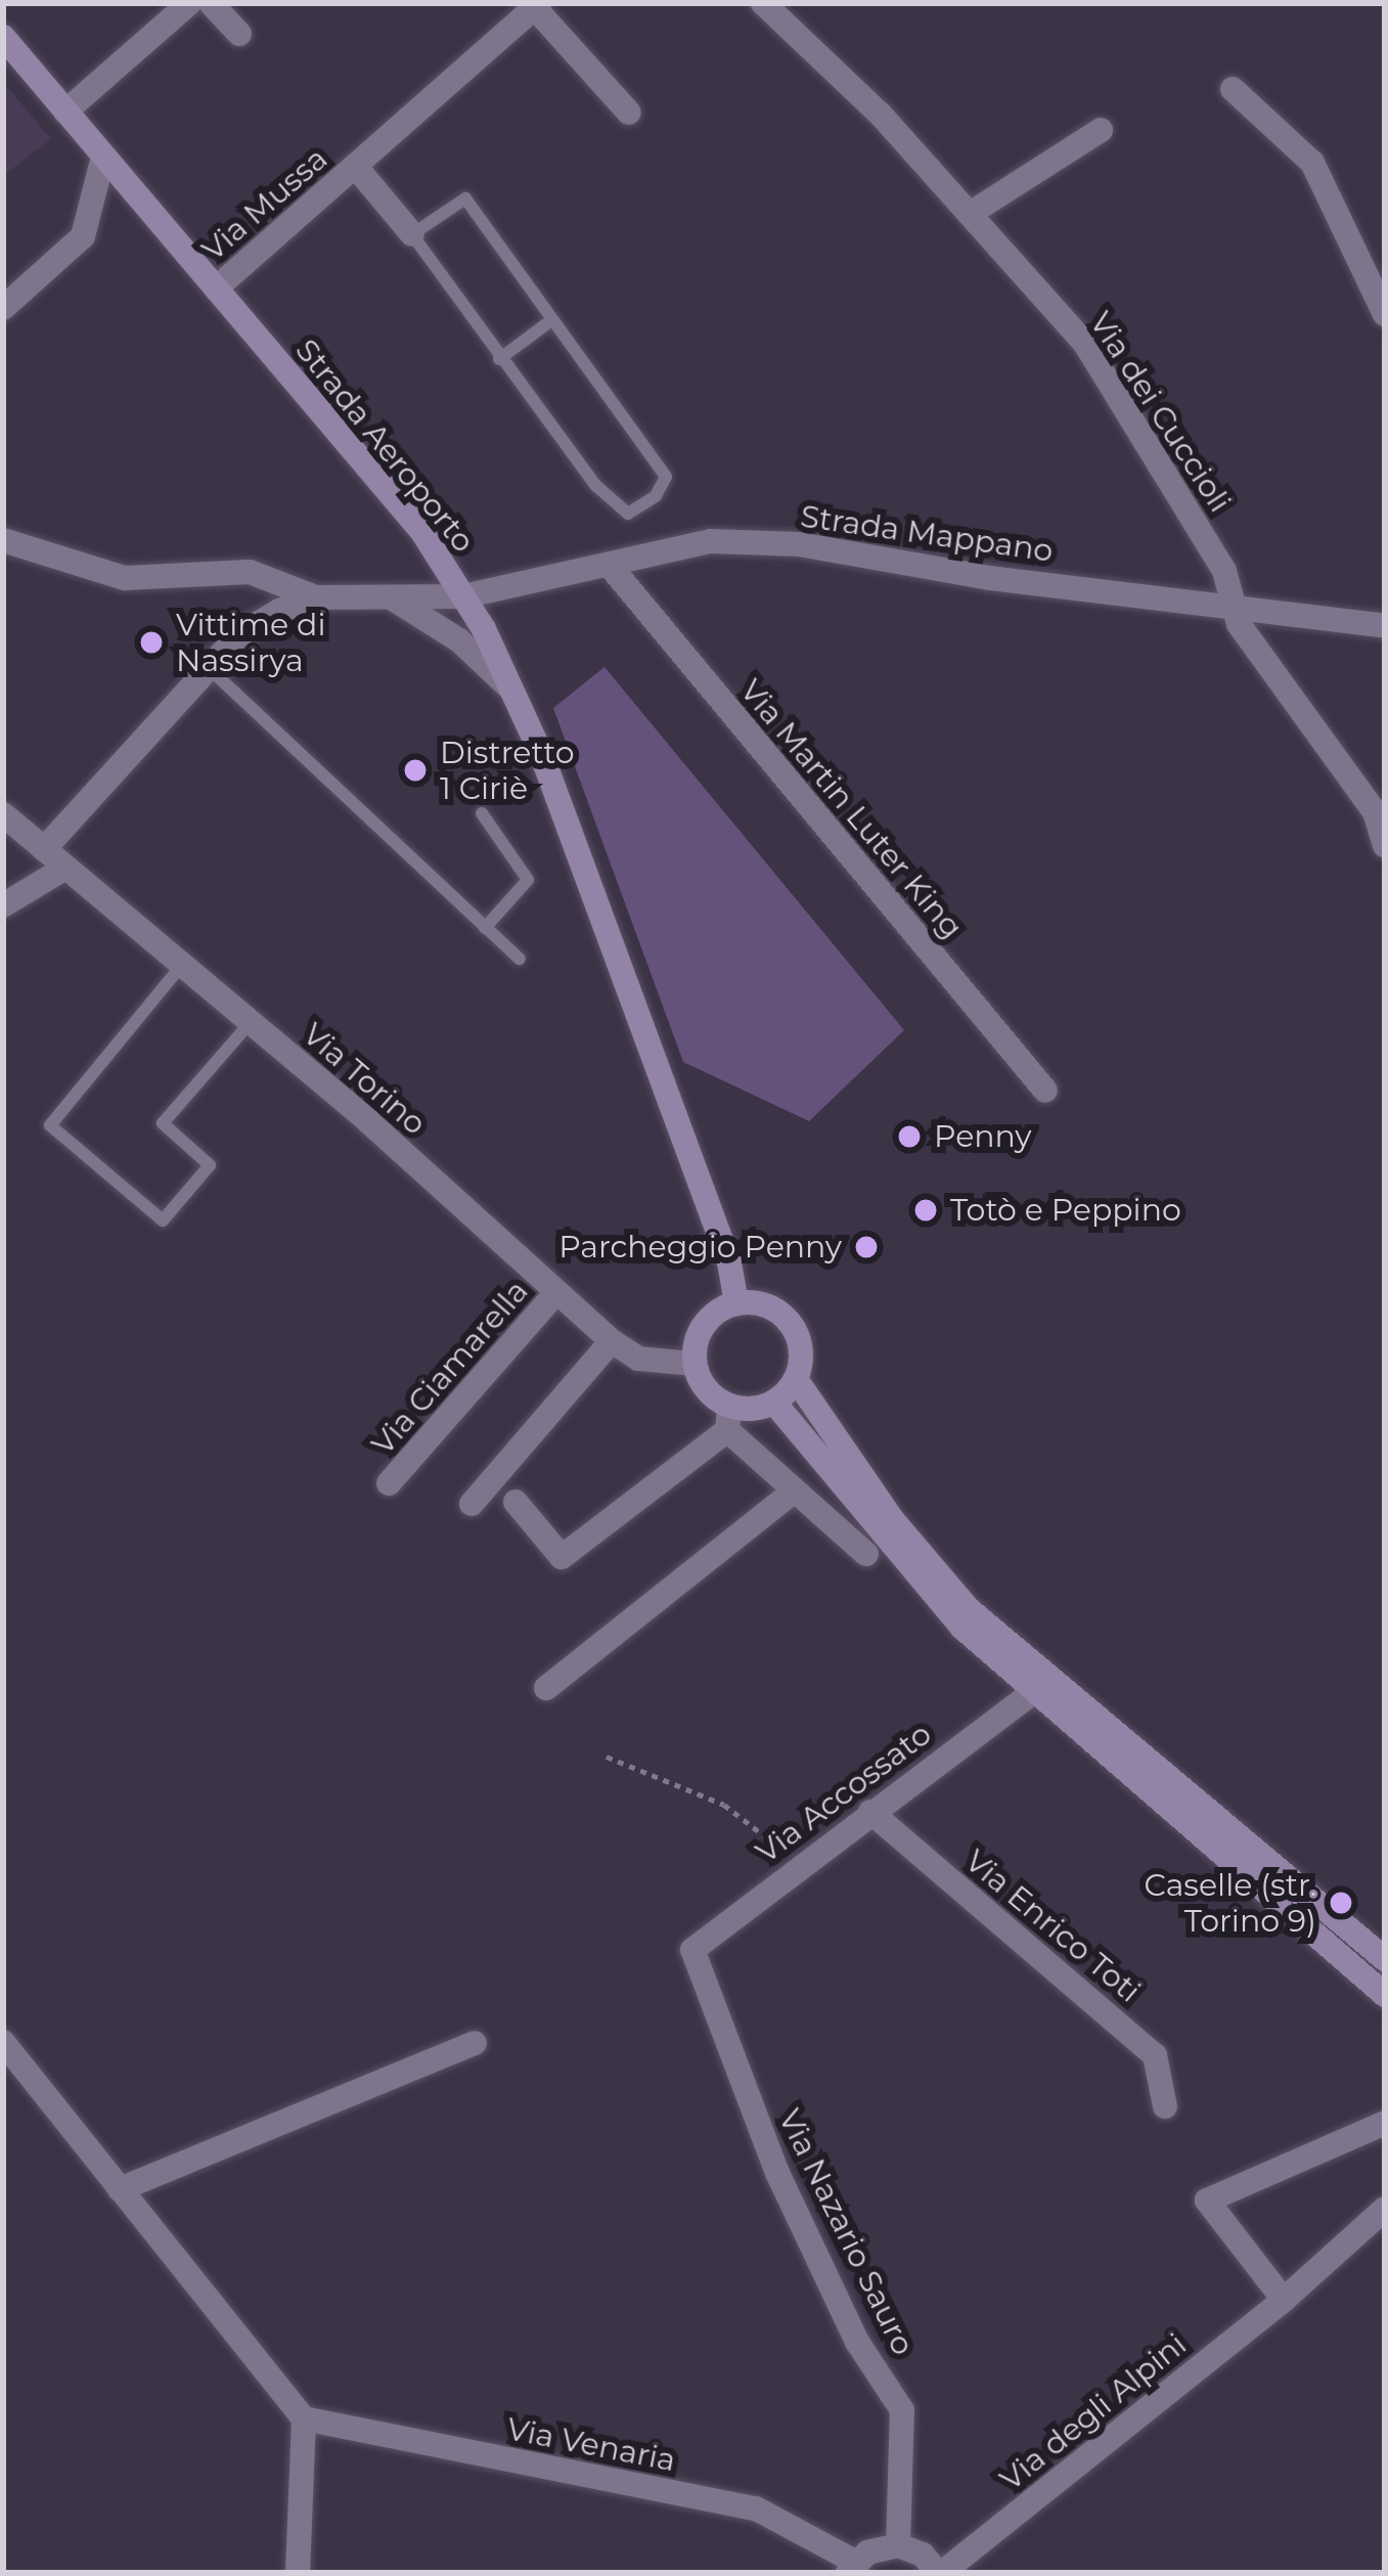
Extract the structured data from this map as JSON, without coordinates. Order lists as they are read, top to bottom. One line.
{"streets":{"main road":["Strada Aeroporto"],"street":["Via Mussa","Via dei Cuccioli","Strada Mappano","Via Martin Luter King","Via Torino","Via Ciamarella","Via Accossato","Via Enrico Toti","Via Nazario Sauro","Via degli Alpini","Via Venaria"]},"crossings":[["Via Mussa","Strada Aeroporto"],["Via dei Cuccioli","Strada Mappano"],["Strada Aeroporto","Strada Mappano"],["Strada Aeroporto","Via Torino"],["Strada Mappano","Via Martin Luter King"],["Via Torino","Via Ciamarella"],["Via Accossato","Via Enrico Toti"],["Via Accossato","Via Nazario Sauro"]],"places":["Vittime di Nassirya","Distretto 1 Ciriè","Penny","Totò e Peppino","Parcheggio Penny","Caselle (str. Torino 9)"]}
